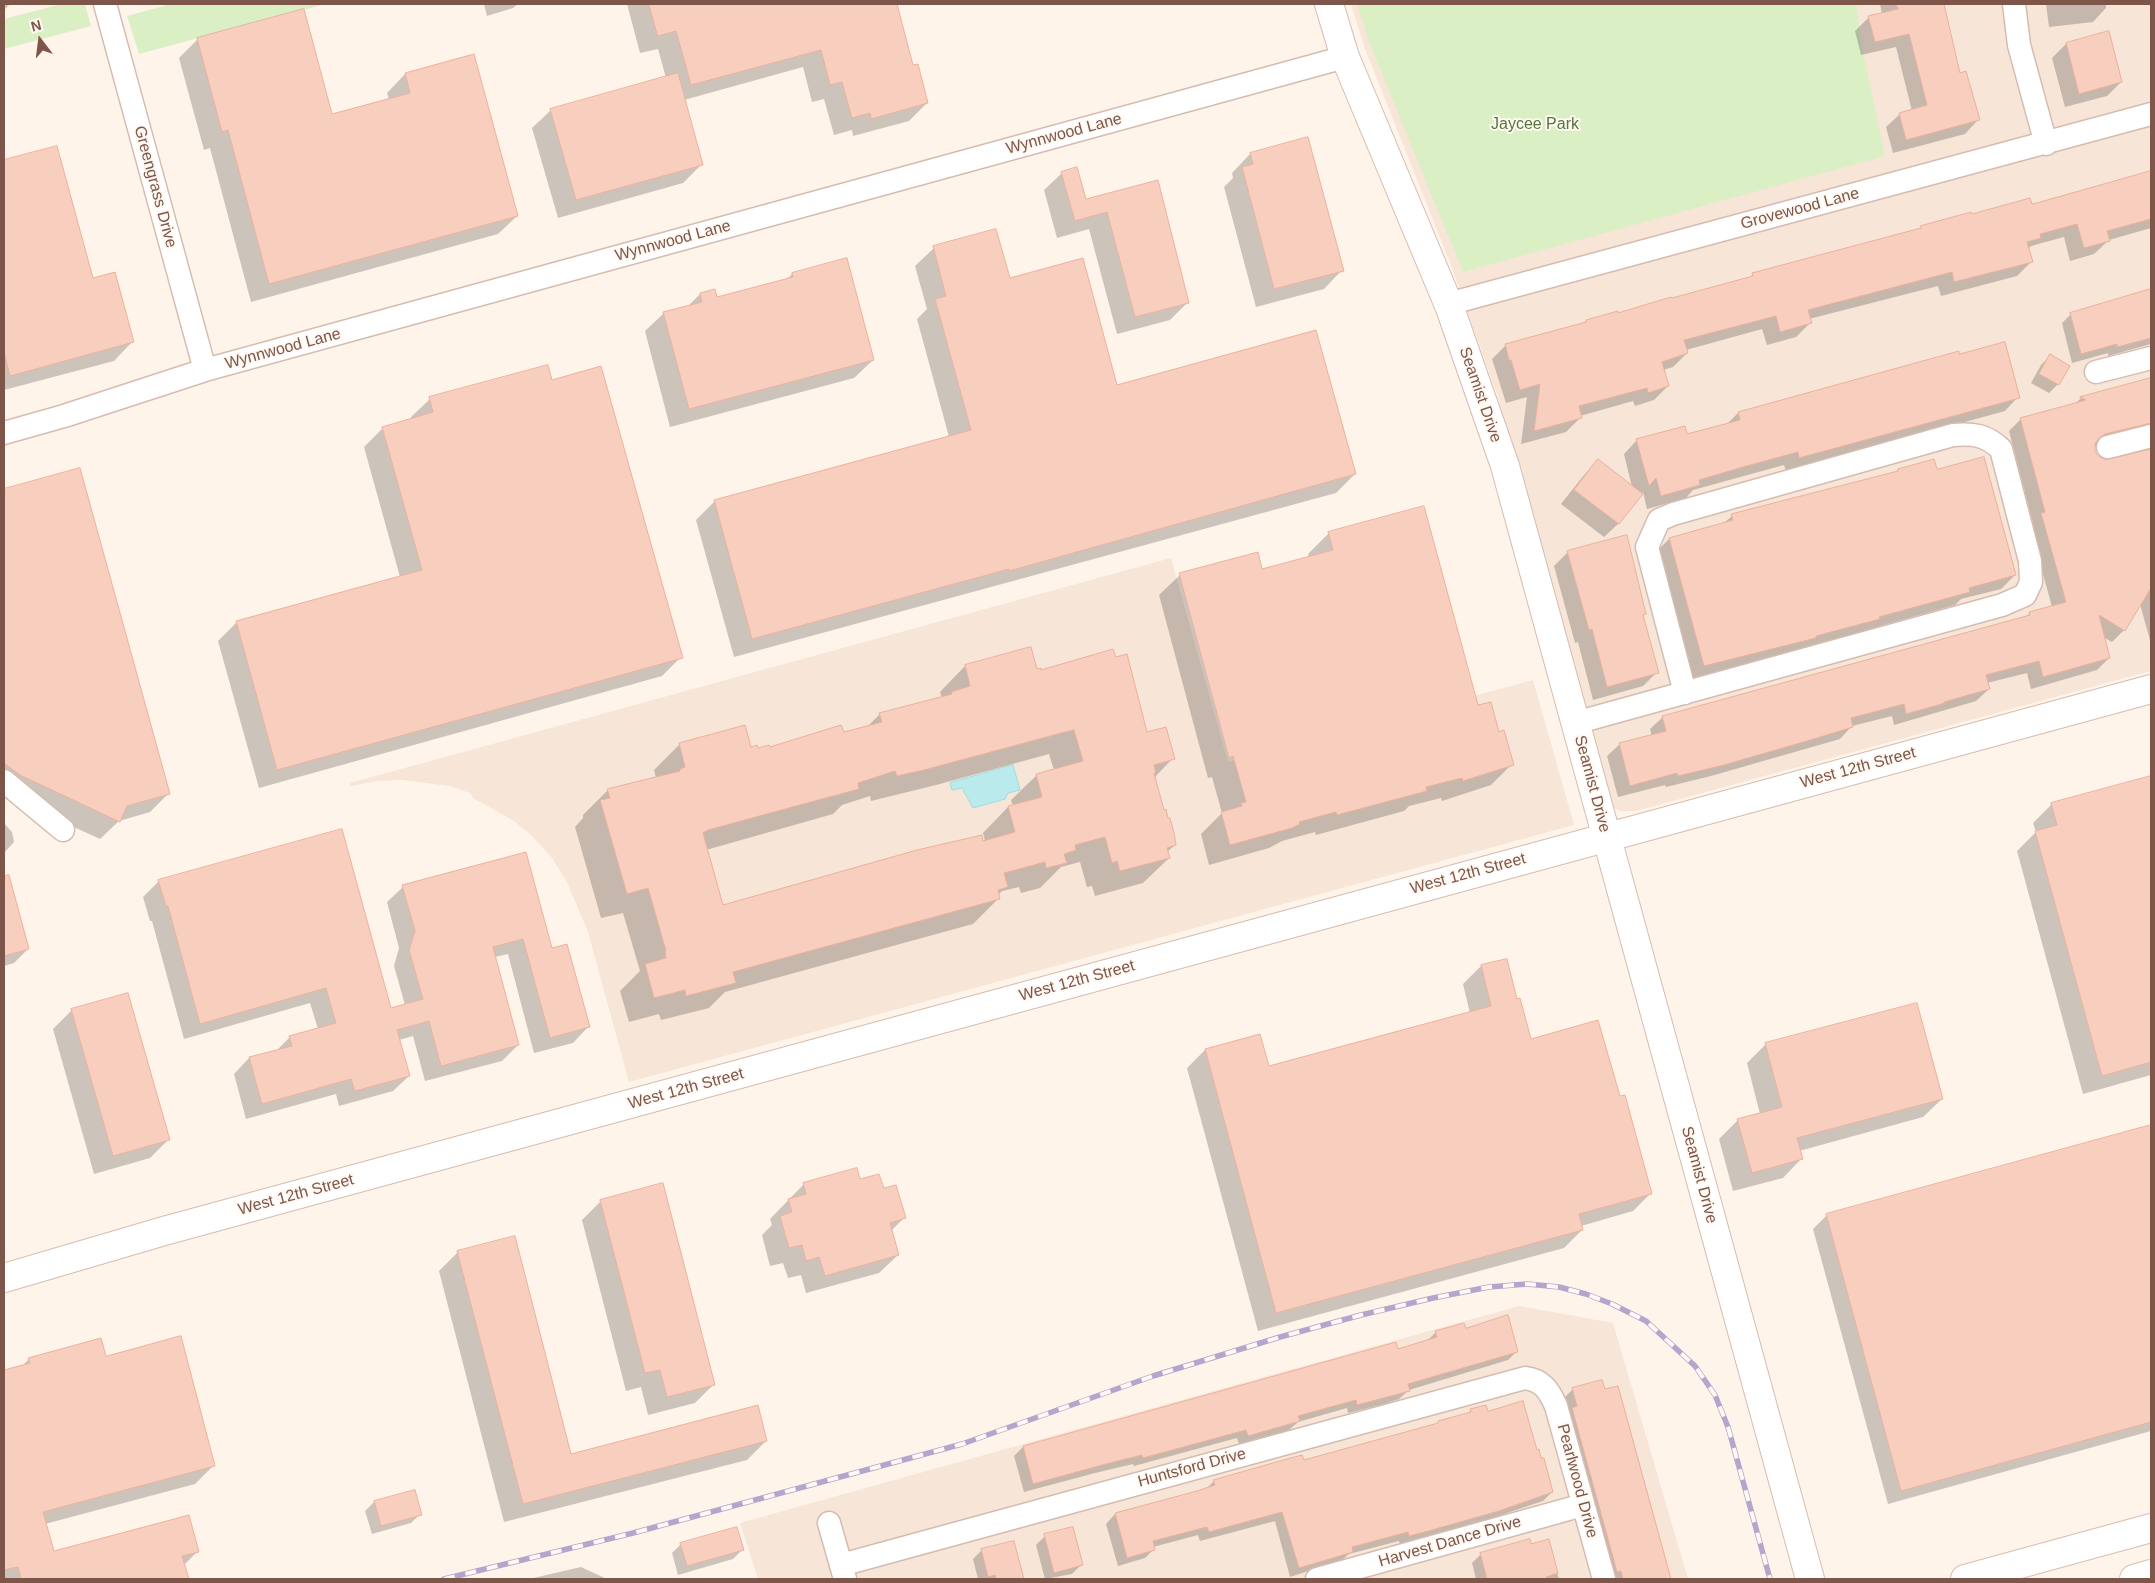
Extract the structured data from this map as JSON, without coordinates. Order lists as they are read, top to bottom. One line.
{"streets":{"street":["Wynnwood Lane","Greengrass Drive","Grovewood Lane","Seamist Drive","West 12th Street","Huntsford Drive","Pearlwood Drive","Harvest Dance Drive"]},"crossings":[["Wynnwood Lane","Greengrass Drive"],["Wynnwood Lane","Seamist Drive"],["Grovewood Lane","Seamist Drive"],["Seamist Drive","West 12th Street"],["Huntsford Drive","Pearlwood Drive"],["Pearlwood Drive","Harvest Dance Drive"]],"parks":["Jaycee Park"],"north":"top"}
